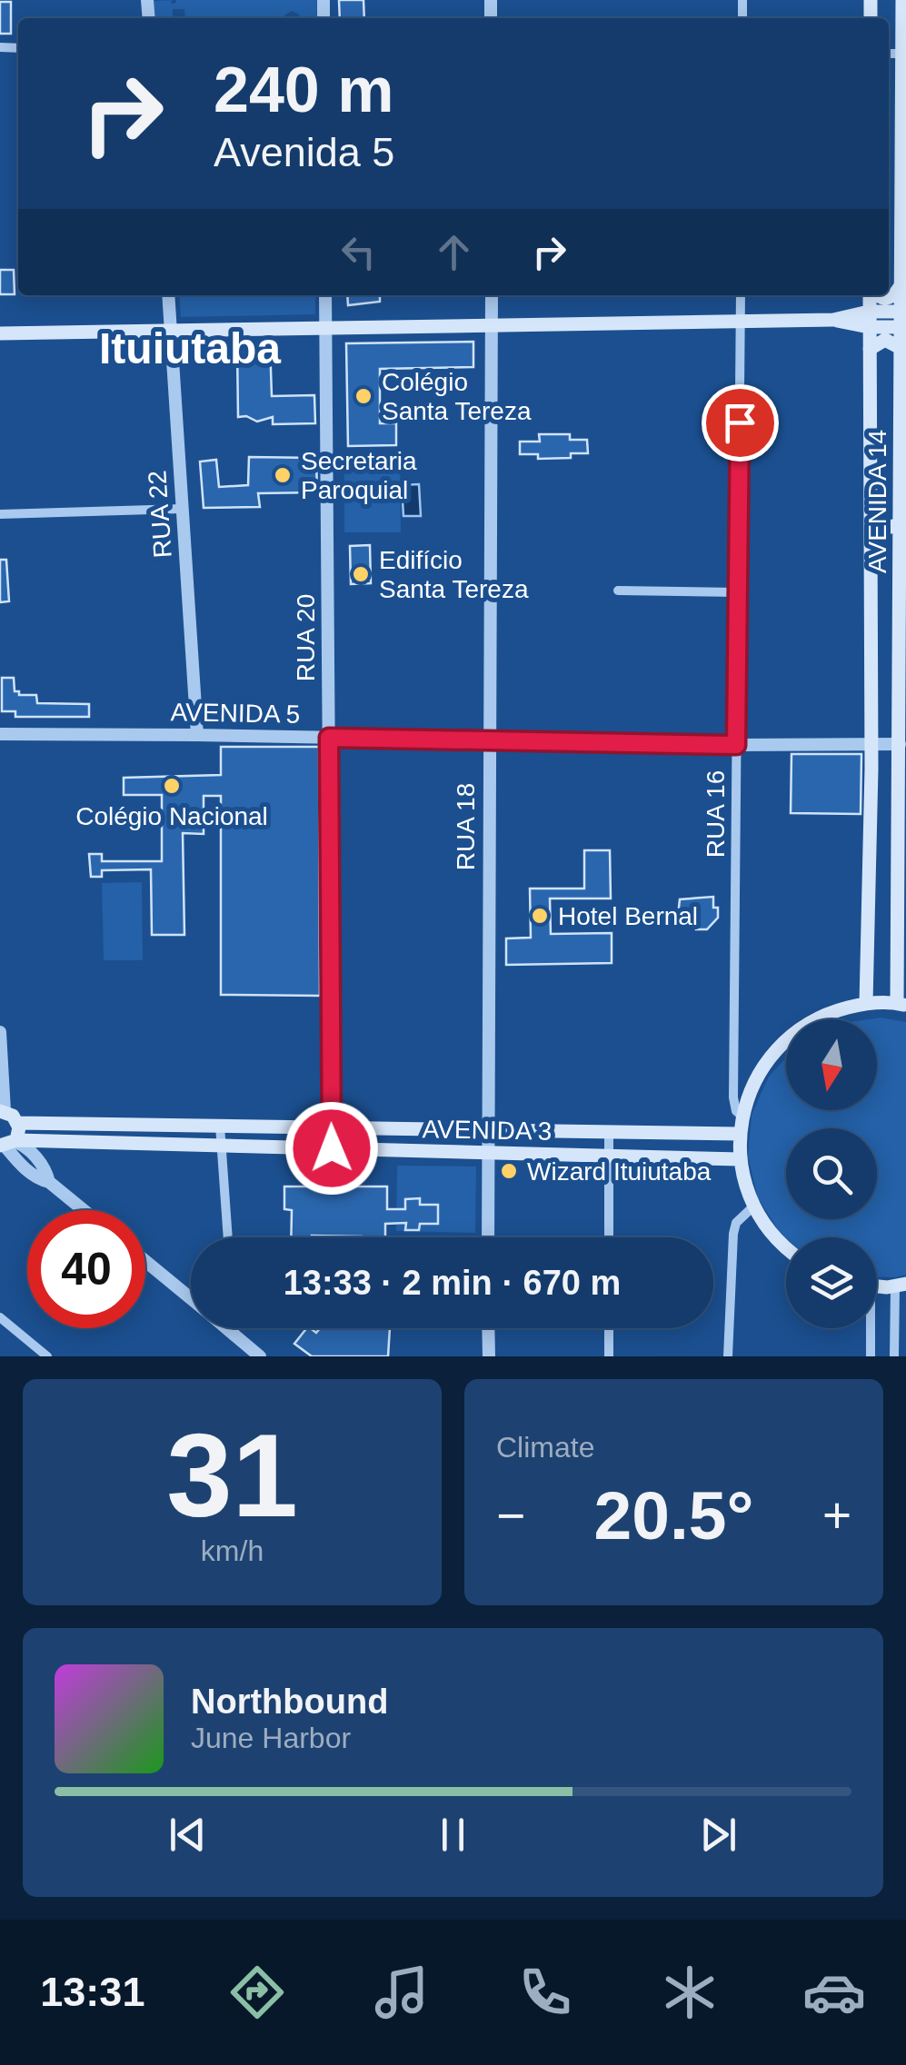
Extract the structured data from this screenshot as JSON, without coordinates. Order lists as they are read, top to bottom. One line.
{"streets":{"main road":["AVENIDA 14","AVENIDA 3"],"street":["RUA 22","RUA 20","AVENIDA 5","RUA 16","RUA 18"]},"crossings":[["AVENIDA 14","AVENIDA 5"],["RUA 22","AVENIDA 5"],["RUA 20","AVENIDA 5"],["RUA 20","AVENIDA 3"],["AVENIDA 5","RUA 16"],["AVENIDA 5","RUA 18"],["RUA 18","AVENIDA 3"]],"districts":["Ituiutaba"],"places":["Colégio Santa Tereza","Secretaria Paroquial","Edifício Santa Tereza","Colégio Nacional","Hotel Bernal","Wizard Ituiutaba"],"north":"bottom","page":{"turn":["240 m","Avenida 5"],"limit":"40","trip":"13:33 · 2 min · 670 m","tile":[["31","km/h"],"Climate"],"heat":["−","20.5°","+"],"song":["Northbound","June Harbor"],"tabs":"13:31"}}
